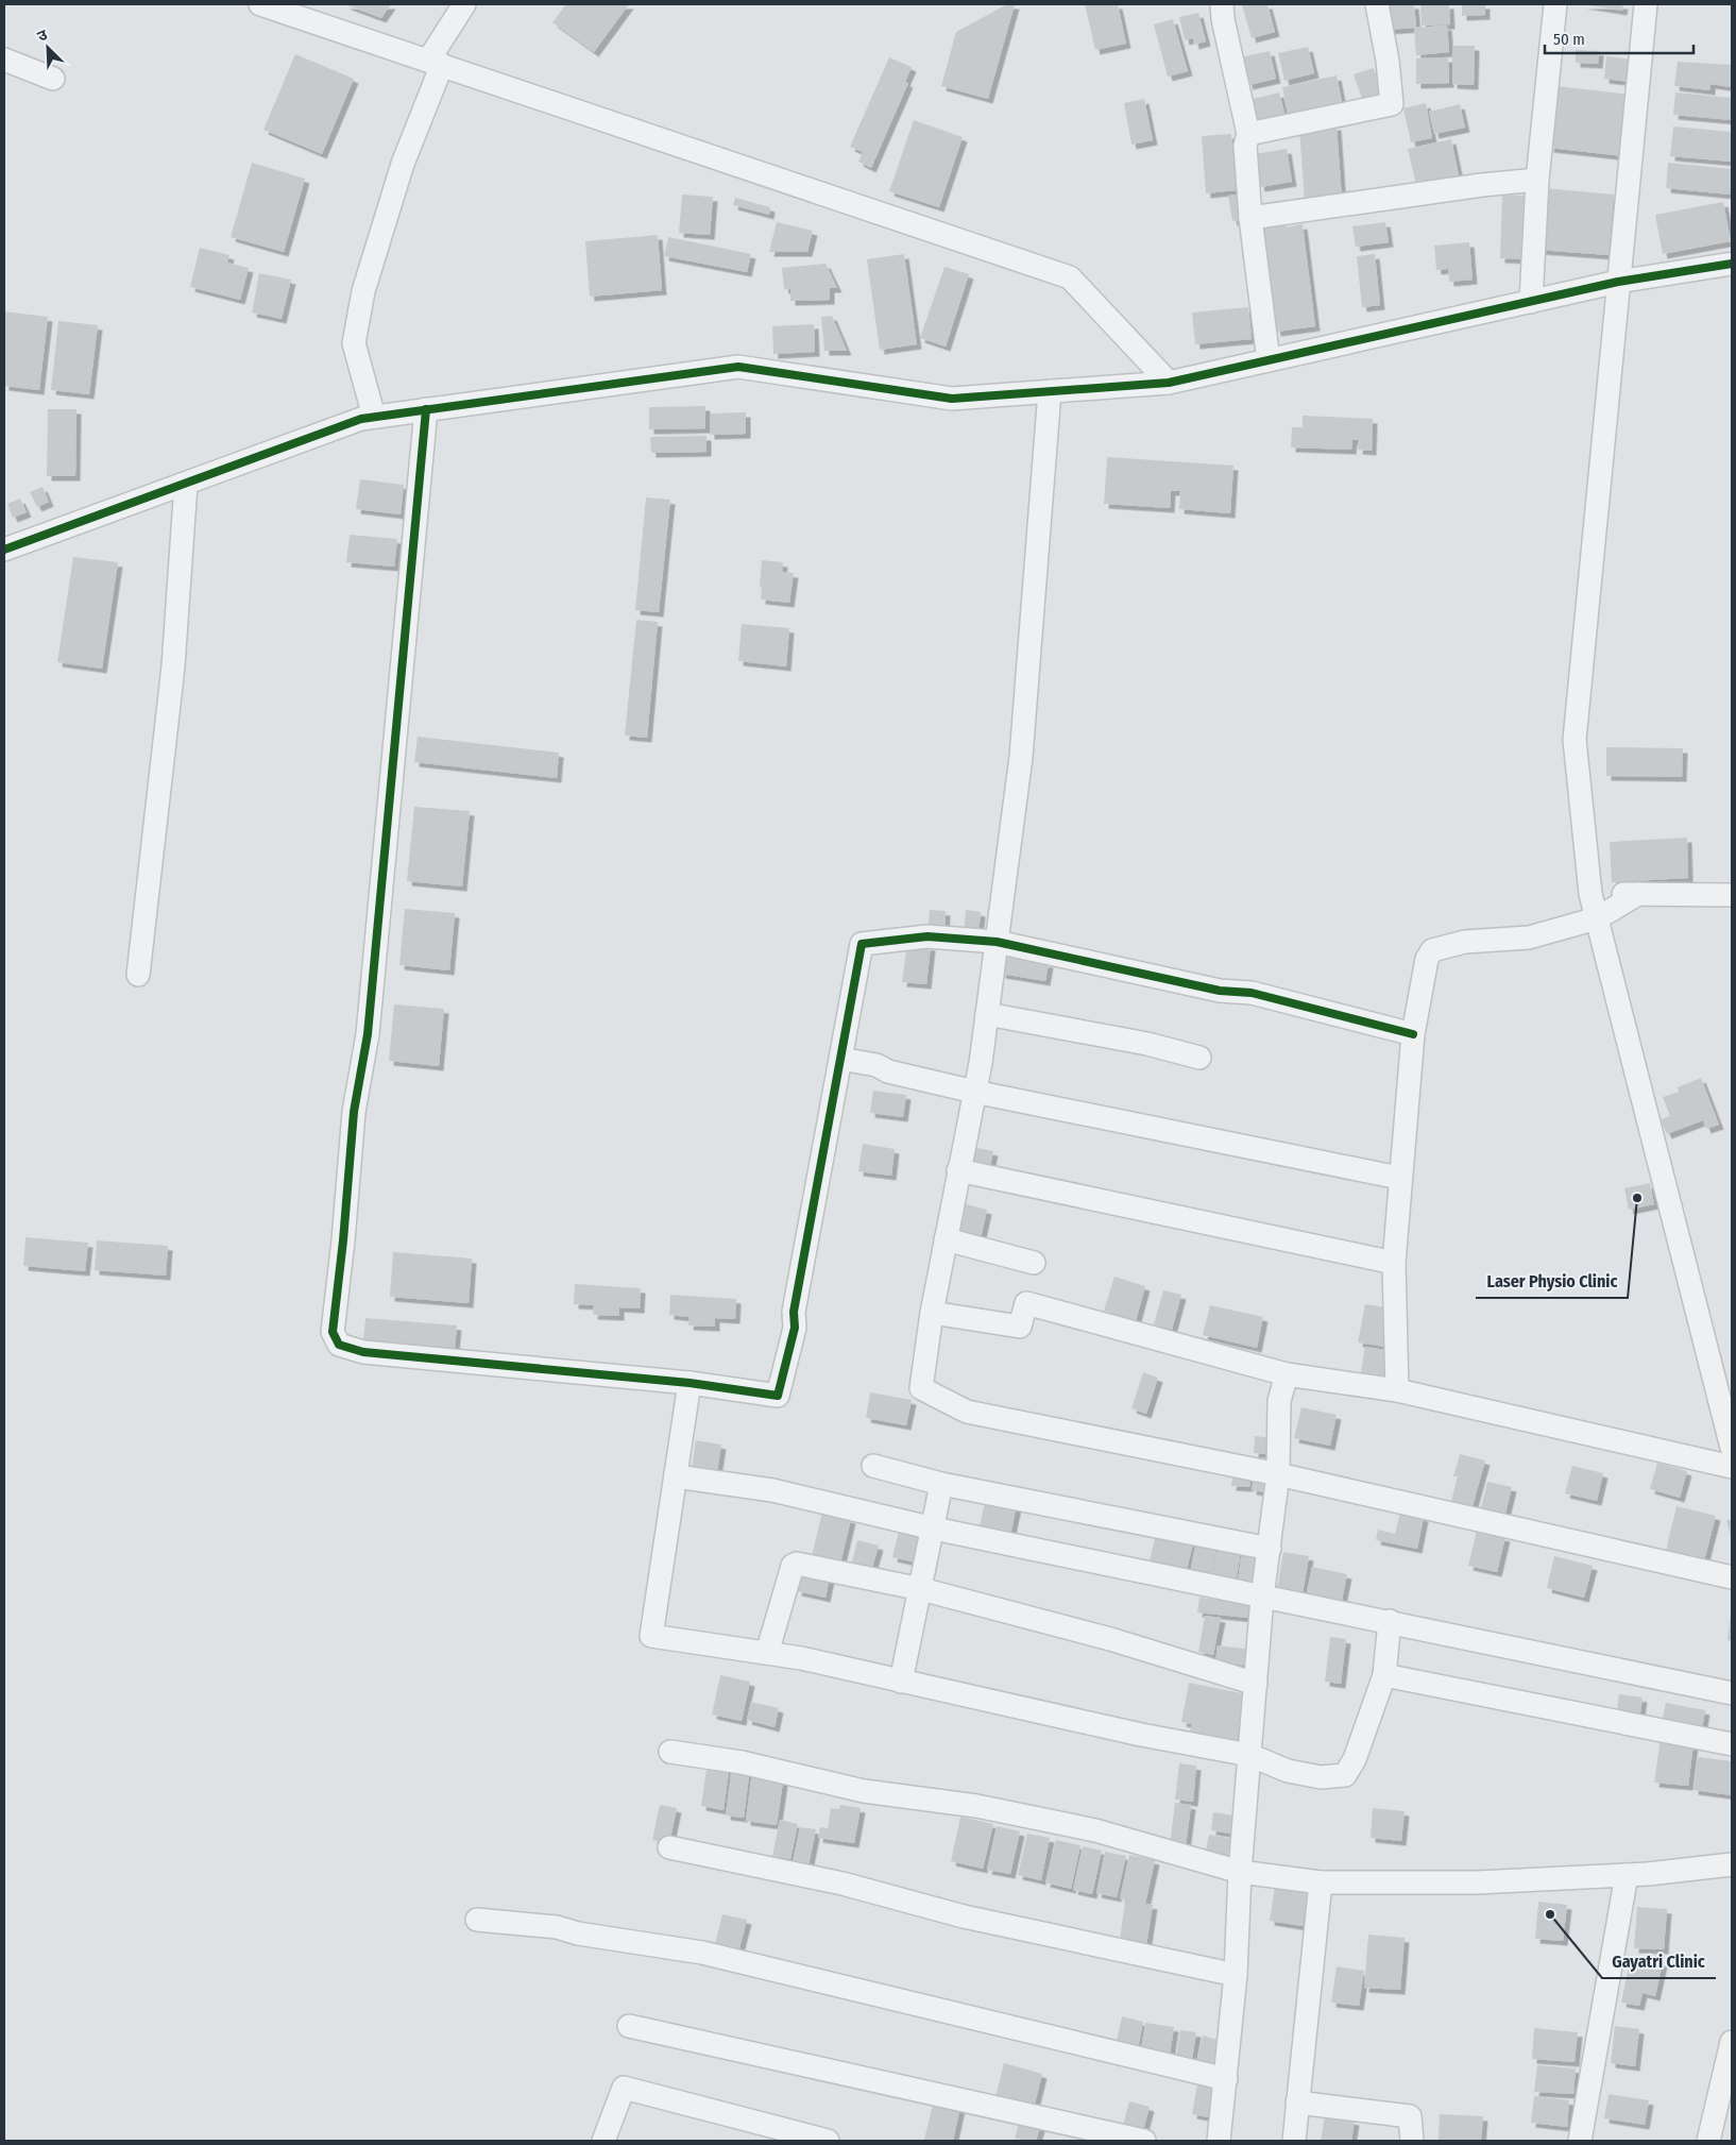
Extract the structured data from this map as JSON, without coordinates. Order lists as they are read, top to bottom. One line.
{"places":["Laser Physio Clinic","Gayatri Clinic"],"scale_bar":"50 m","north":"top left"}
